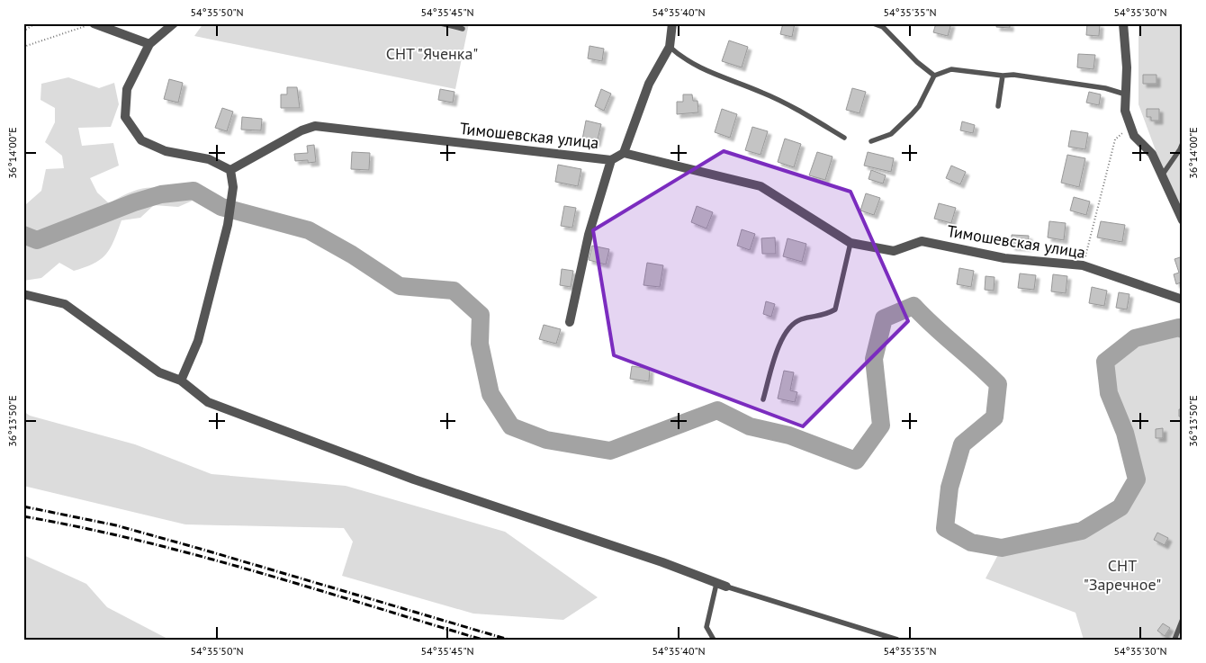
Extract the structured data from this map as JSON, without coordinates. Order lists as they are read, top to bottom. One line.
{"streets":{"street":["Тимошевская улица"]},"parks":["СНТ \"Яченка\"","СНТ \"Заречное\""],"coordinates":["54°35'50\"N","54°35'45\"N","54°35'40\"N","54°35'35\"N","54°35'30\"N","36°14'00\"E","36°13'50\"E"]}
